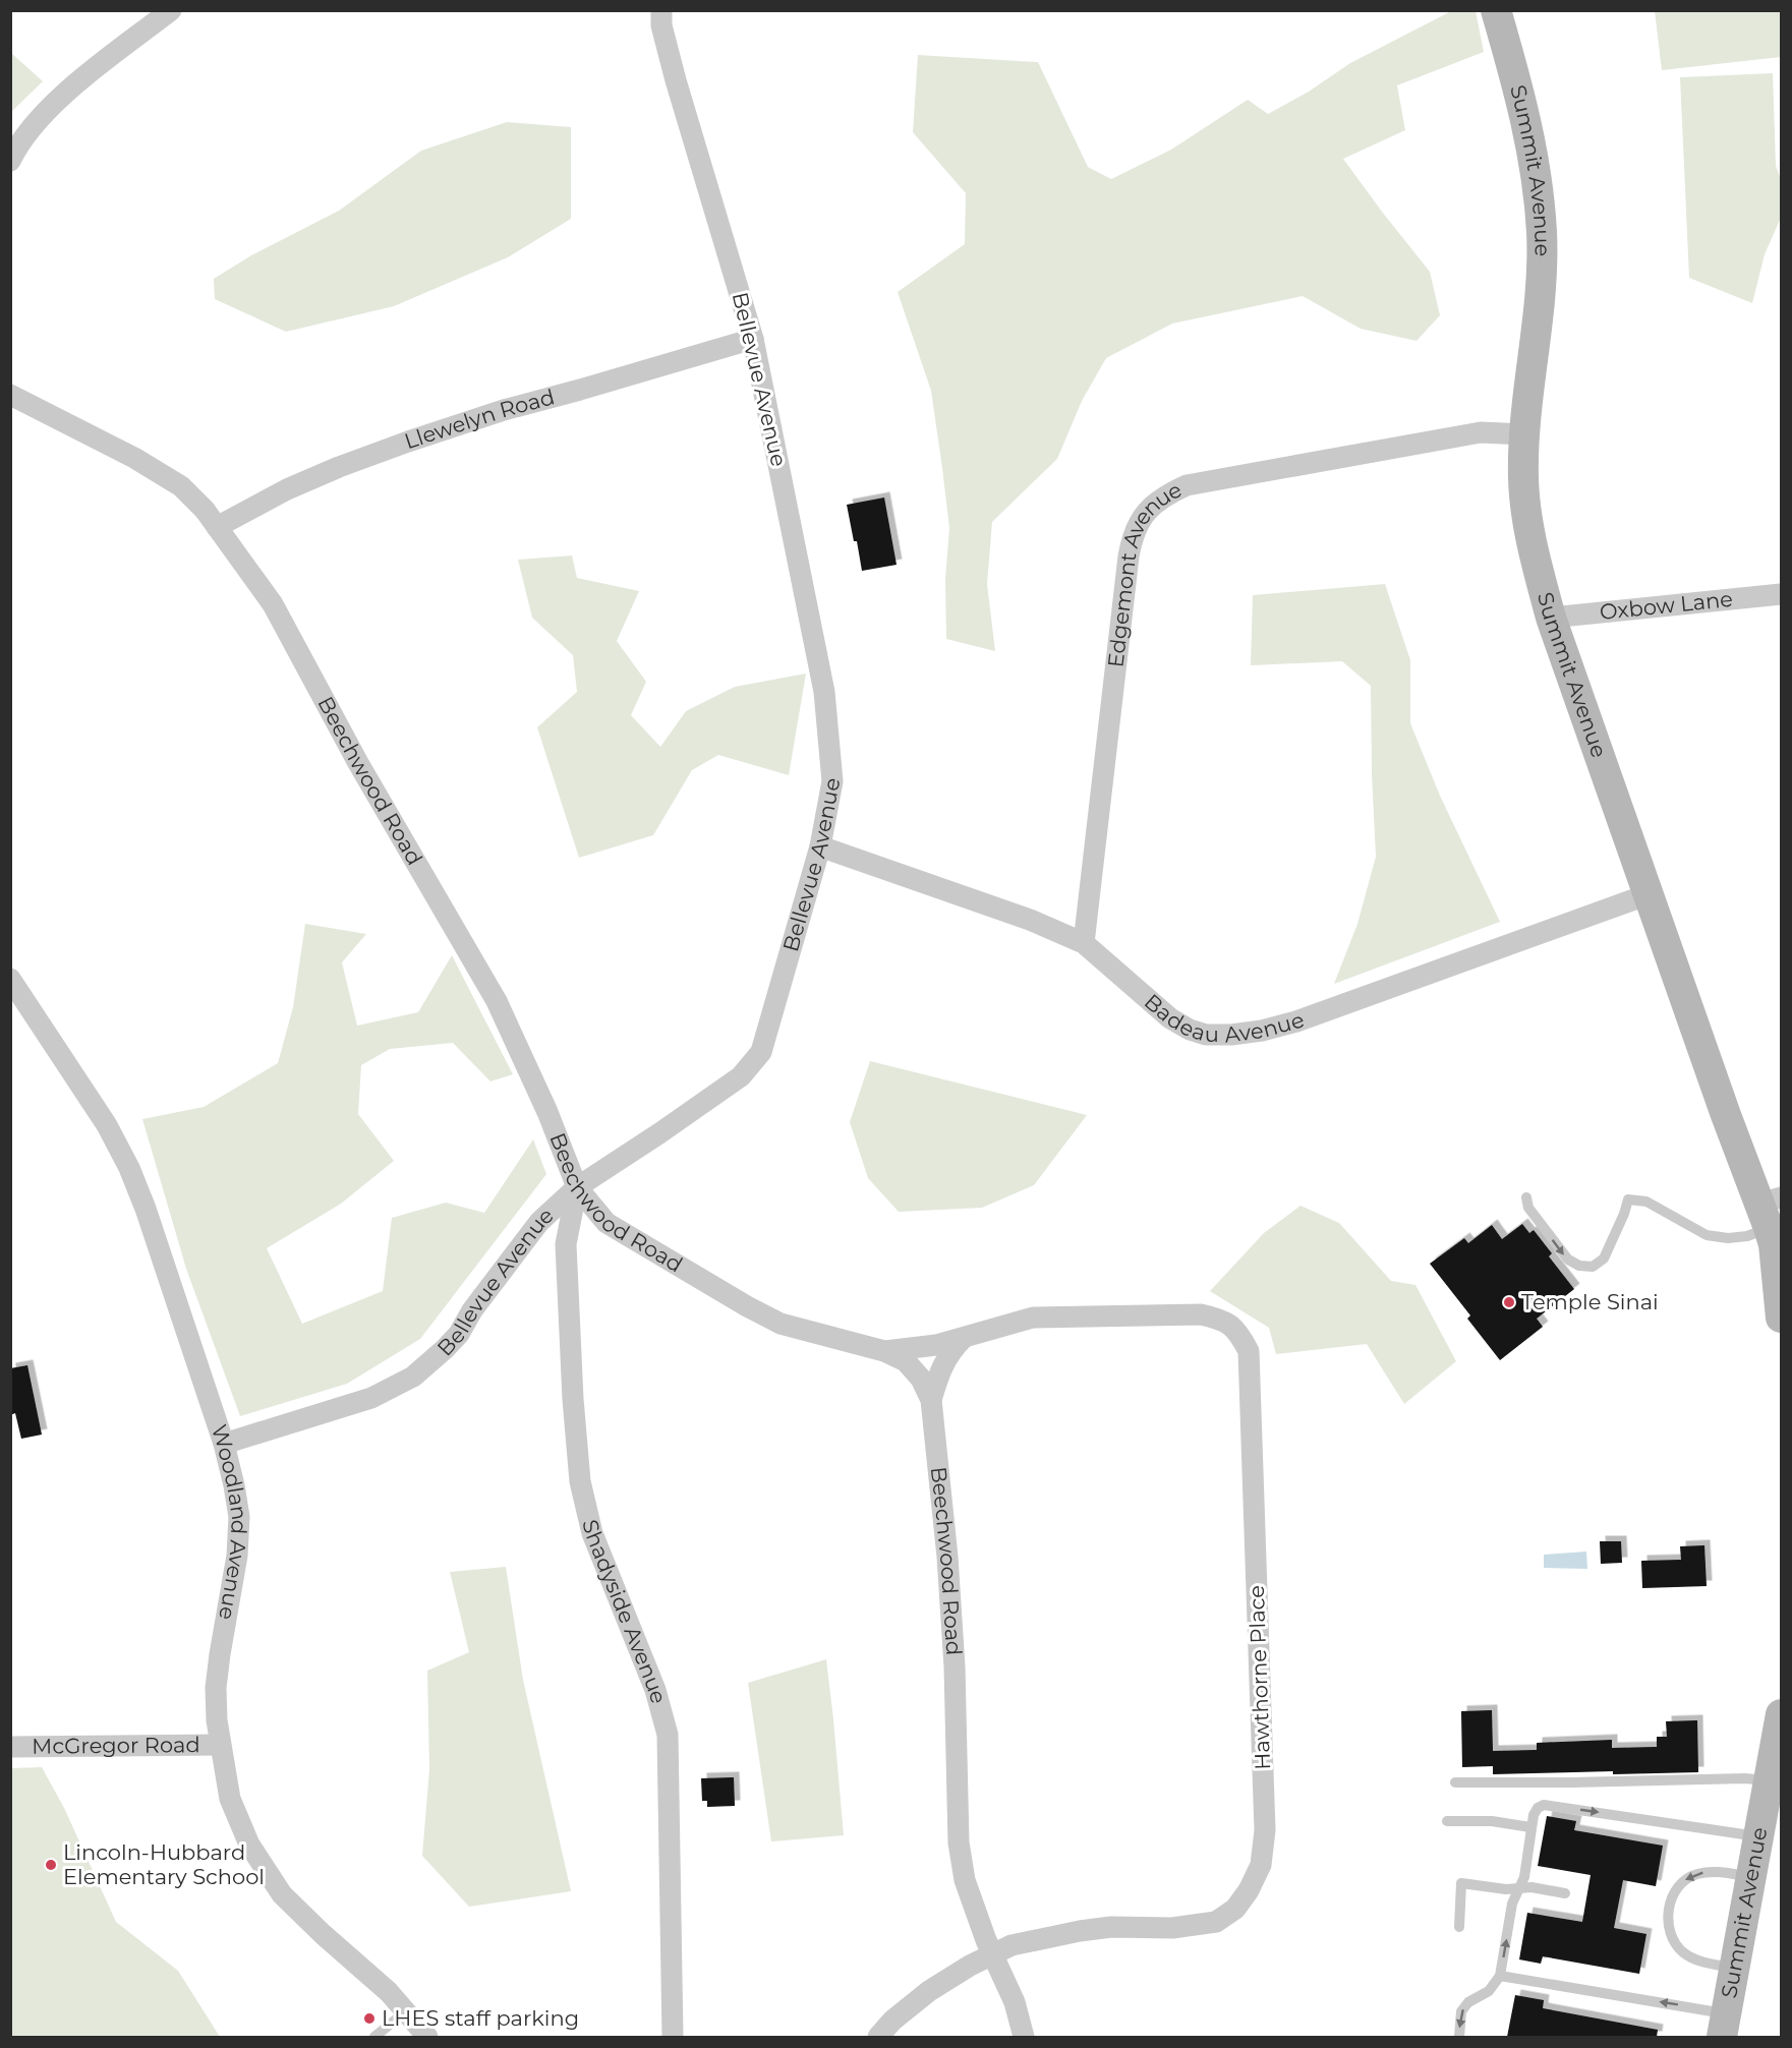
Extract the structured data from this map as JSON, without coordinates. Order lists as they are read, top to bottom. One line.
{"streets":{"street":["Summit Avenue","Bellevue Avenue","Llewelyn Road","Edgemont Avenue","Oxbow Lane","Beechwood Road","Badeau Avenue","Woodland Avenue","Shadyside Avenue","Hawthorne Place","McGregor Road"]},"crossings":[["Summit Avenue","Edgemont Avenue"],["Summit Avenue","Oxbow Lane"],["Summit Avenue","Badeau Avenue"],["Bellevue Avenue","Llewelyn Road"],["Bellevue Avenue","Beechwood Road"],["Bellevue Avenue","Badeau Avenue"],["Bellevue Avenue","Woodland Avenue"],["Bellevue Avenue","Shadyside Avenue"],["Llewelyn Road","Beechwood Road"],["Edgemont Avenue","Badeau Avenue"],["Beechwood Road","Shadyside Avenue"],["Beechwood Road","Hawthorne Place"],["Woodland Avenue","McGregor Road"]],"places":["Temple Sinai","Lincoln-Hubbard Elementary School","LHES staff parking"]}
